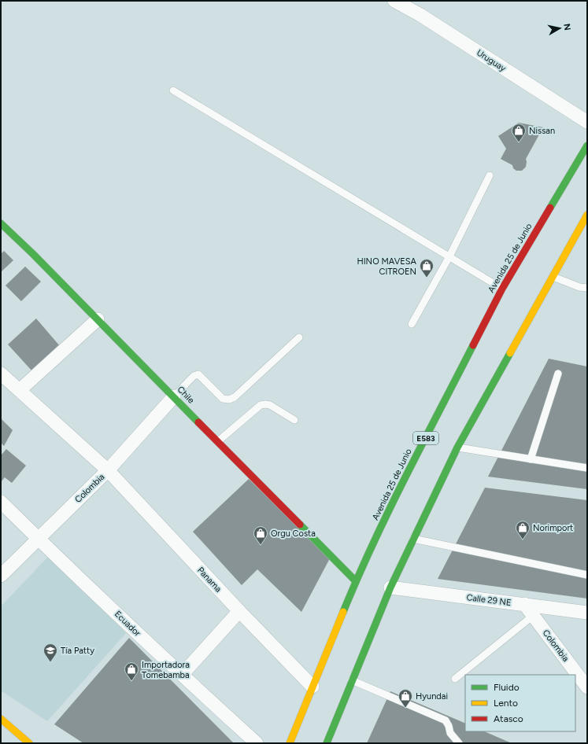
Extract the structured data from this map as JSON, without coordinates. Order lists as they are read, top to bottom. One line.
{"streets":{"main road":["Avenida 25 de Junio","Chile","E583"],"street":["Uruguay","Colombia","Panama","Calle 29 NE","Ecuador"]},"crossings":[["Avenida 25 de Junio","Chile"],["Avenida 25 de Junio","Panama"],["Chile","Colombia"],["Colombia","Panama"],["Colombia","Calle 29 NE"],["Colombia","Ecuador"]],"places":{"shop":["Nissan","HINO MAVESA CITROEN","Norimport","Orgu Costa","Importadora Tomebamba","Hyundai"],"school or university":["Tía Patty"]},"legend":["Fluido","Lento","Atasco"],"north":"right"}
